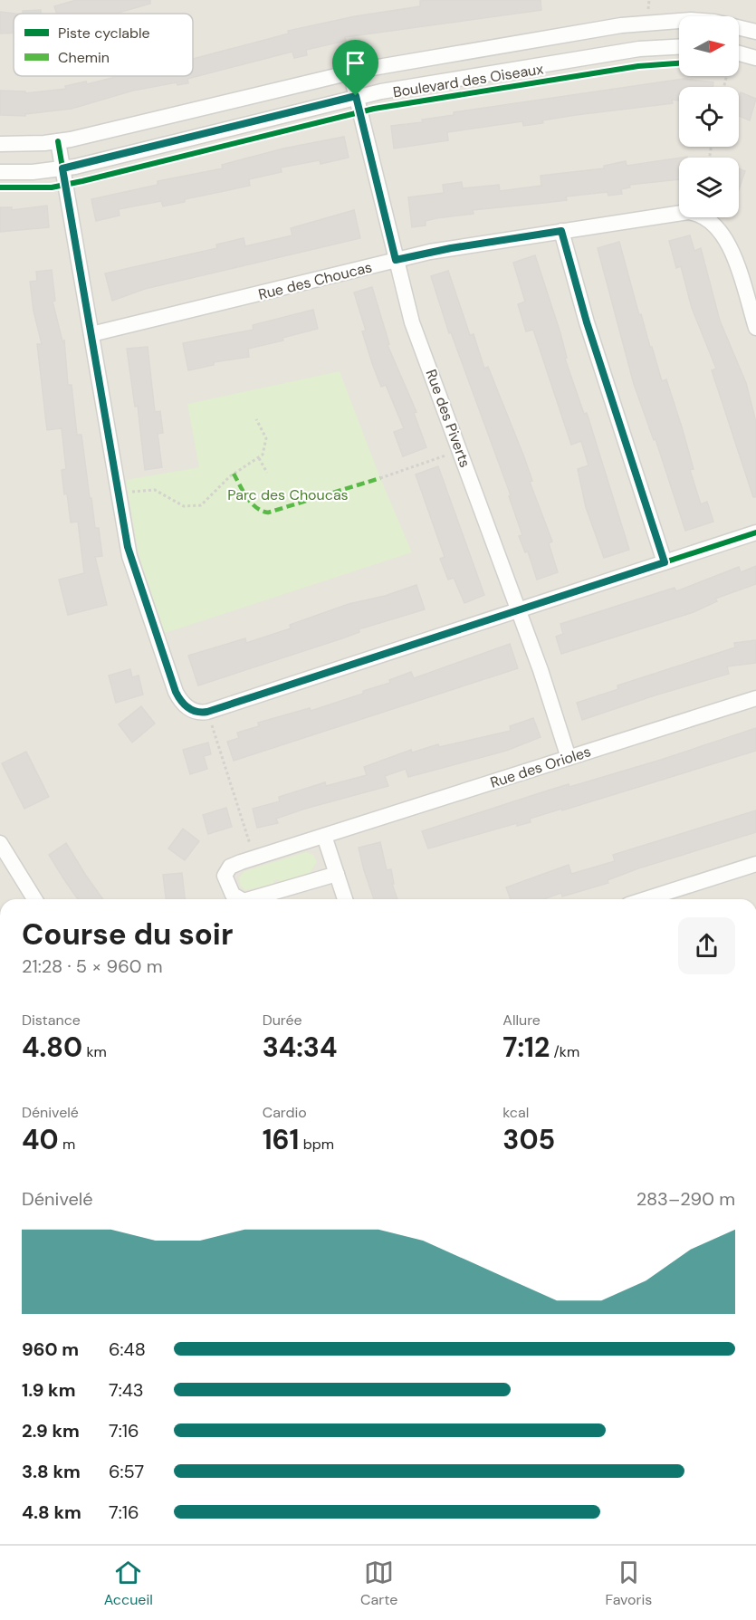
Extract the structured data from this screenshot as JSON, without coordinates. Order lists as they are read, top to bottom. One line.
{"streets":{"street":["Boulevard des Oiseaux","Rue des Choucas","Rue des Piverts","Rue des Orioles"]},"crossings":[["Boulevard des Oiseaux","Rue des Piverts"],["Rue des Choucas","Rue des Piverts"],["Rue des Piverts","Rue des Orioles"]],"parks":["Parc des Choucas"],"legend":["Piste cyclable","Chemin"],"north":"right","page":{"heading":["Course du soir","21:28 · 5 × 960 m"],"stats":[["Distance","4.80 km"],["Durée","34:34"],["Allure","7:12 /km"],["Dénivelé","40 m"],["Cardio","161 bpm"],["kcal","305"]],"chart":["Dénivelé","283–290 m"],"list":[{"name":"960 m","note":"6:48"},{"name":"1.9 km","note":"7:43"},{"name":"2.9 km","note":"7:16"},{"name":"3.8 km","note":"6:57"},{"name":"4.8 km","note":"7:16"}],"tabs":["Accueil","Carte","Favoris"]}}
